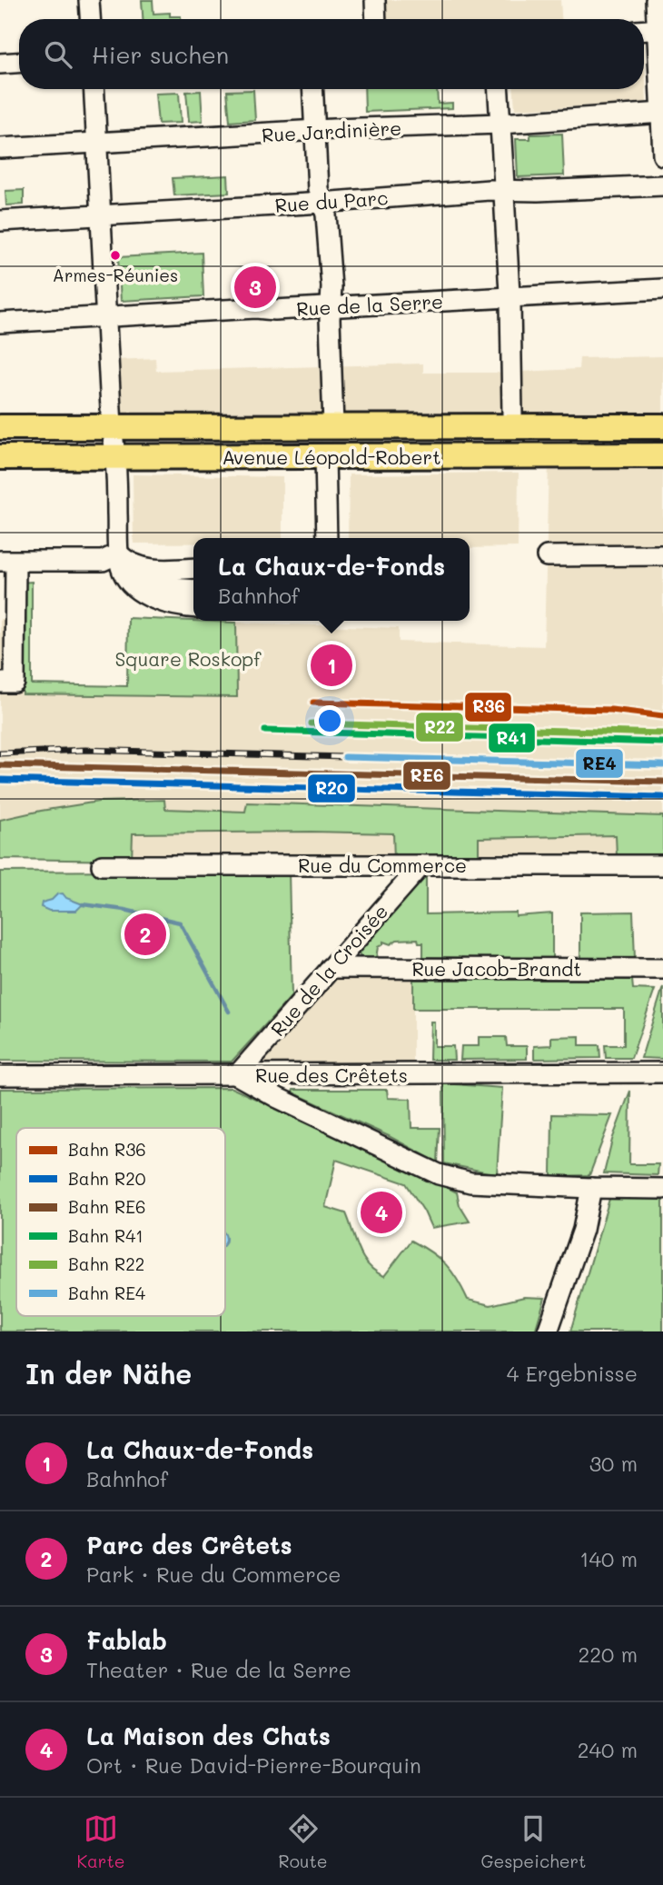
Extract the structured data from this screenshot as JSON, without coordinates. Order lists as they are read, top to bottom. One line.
{"streets":{"main road":["Avenue Léopold-Robert"],"street":["Rue Jardinière","Rue du Parc","Rue de la Serre","Rue du Commerce","Rue Jacob-Brandt","Rue de la Croisée","Rue des Crêtets"]},"crossings":[["Rue du Commerce","Rue de la Croisée"],["Rue Jacob-Brandt","Rue de la Croisée"],["Rue de la Croisée","Rue des Crêtets"]],"parks":["Square Roskopf"],"places":["Armes-Réunies"],"lines":["rail line R36","rail line R22","rail line R41","rail line RE4","rail line RE6","rail line R20"],"legend":["Bahn R36","Bahn R20","Bahn RE6","Bahn R41","Bahn R22","Bahn RE4"],"page":{"search":"Hier suchen","pins":["3","1","2","4"],"popup":["La Chaux-de-Fonds","Bahnhof"],"heading":["In der Nähe","4 Ergebnisse"],"list":[{"mark":"1","name":"La Chaux-de-Fonds","note":"Bahnhof","value":"30 m"},{"mark":"2","name":"Parc des Crêtets","note":"Park · Rue du Commerce","value":"140 m"},{"mark":"3","name":"Fablab","note":"Theater · Rue de la Serre","value":"220 m"},{"mark":"4","name":"La Maison des Chats","note":"Ort · Rue David-Pierre-Bourquin","value":"240 m"}],"nav":["Karte","Route","Gespeichert"]}}
